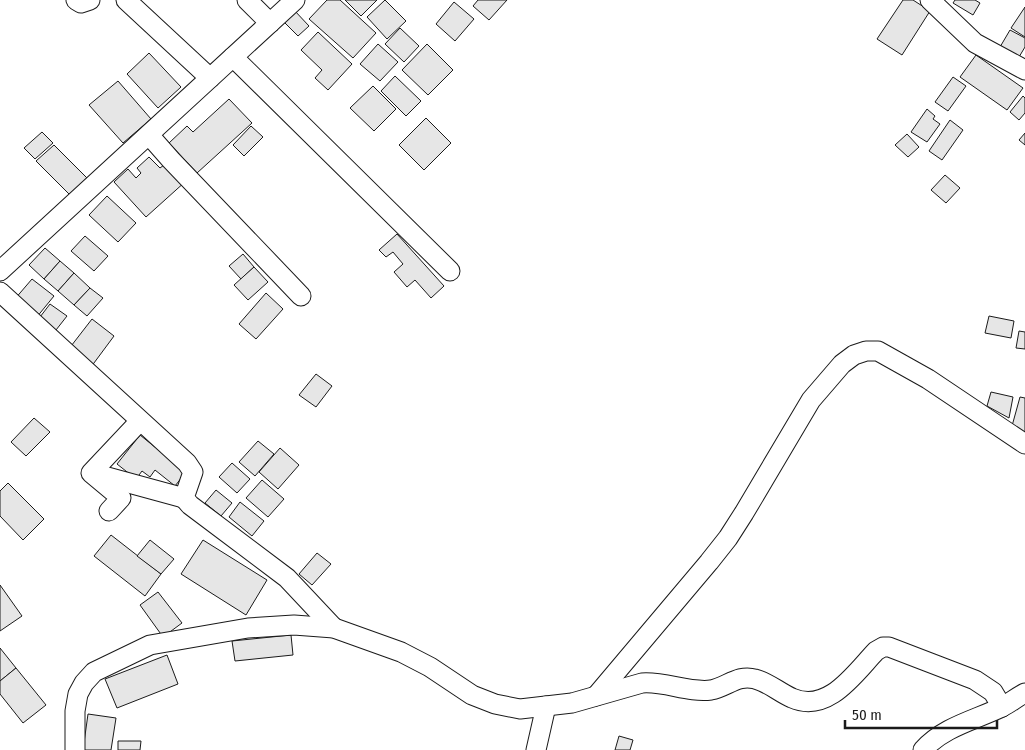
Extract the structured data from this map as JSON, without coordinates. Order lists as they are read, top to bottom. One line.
{"scale_bar":"50 m"}
